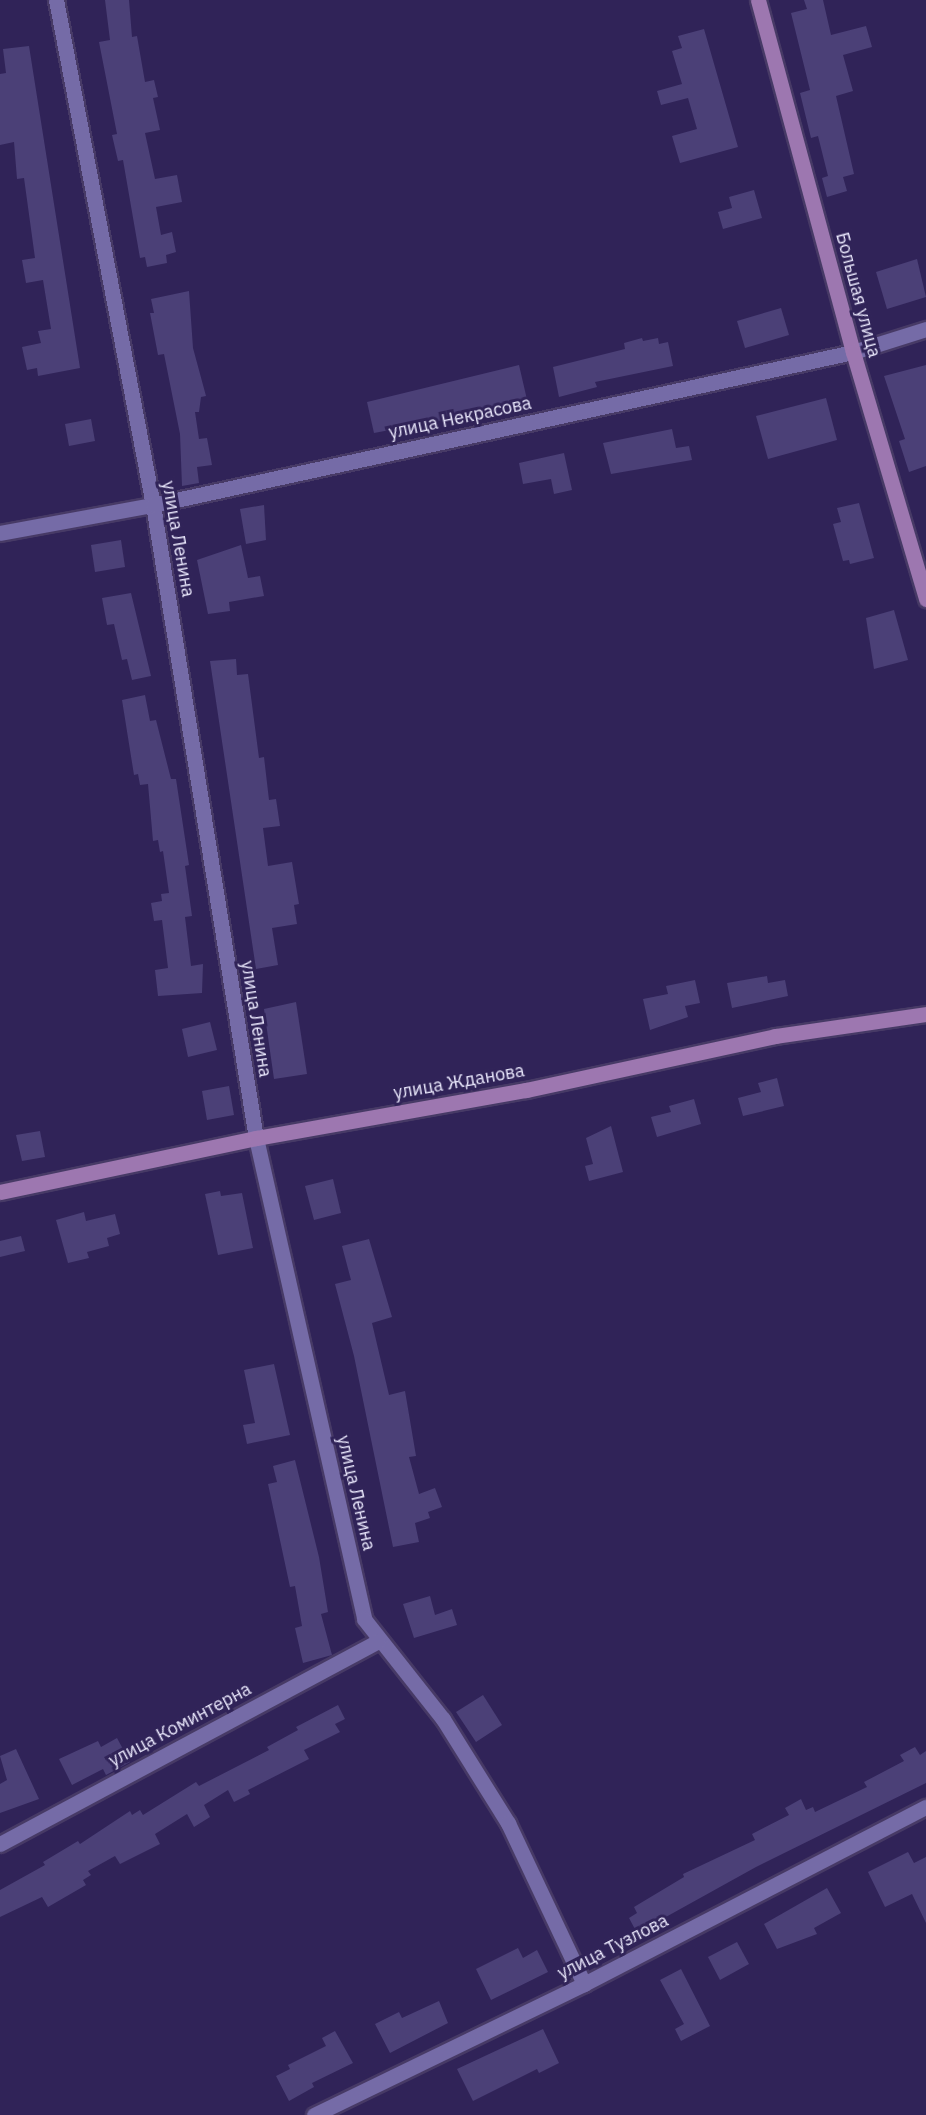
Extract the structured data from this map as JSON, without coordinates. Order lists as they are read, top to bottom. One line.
{"streets":{"street":["Большая улица","улица Некрасова","улица Ленина","улица Жданова","улица Коминтерна","улица Тузлова"]},"crossings":[["Большая улица","улица Некрасова"],["улица Некрасова","улица Ленина"],["улица Ленина","улица Жданова"],["улица Ленина","улица Коминтерна"],["улица Ленина","улица Тузлова"]]}
